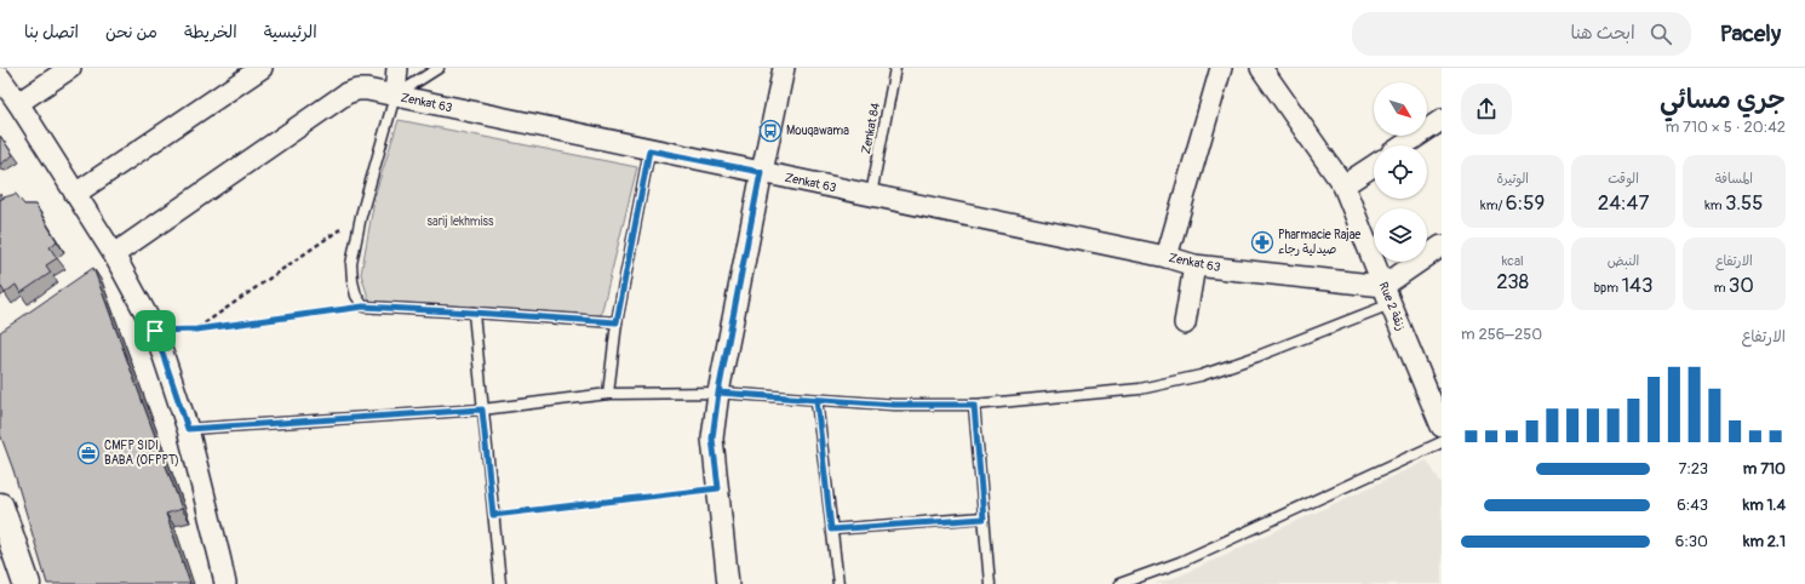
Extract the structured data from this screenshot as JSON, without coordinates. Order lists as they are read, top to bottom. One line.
{"streets":{"street":["Zenkat 63","Rue 2 زنقة"],"lane":["Zenkat 84"]},"crossings":[["Zenkat 63","Zenkat 84"],["Zenkat 63","Rue 2 زنقة"]],"parks":["sarij lekhmiss"],"places":{"bus stop":["Mouqawama"],"pharmacy":["Pharmacie Rajae صيدلية رجاء"],"office":["CMFP SIDI BABA (OFPPT)"]},"north":"bottom right","page":{"header":"Pacely","search":"ابحث هنا","nav":["الرئيسية","الخريطة","من نحن","اتصل بنا"],"heading":["جري مسائي","20:42 · 5 × 710 m"],"stats":[["المسافة","3.55 km"],["الوقت","24:47"],["الوتيرة","6:59 /km"],["الارتفاع","30 m"],["النبض","143 bpm"],["kcal","238"]],"chart":["الارتفاع","250–256 m"],"list":[{"name":"710 m","note":"7:23"},{"name":"1.4 km","note":"6:43"},{"name":"2.1 km","note":"6:30"}]}}
